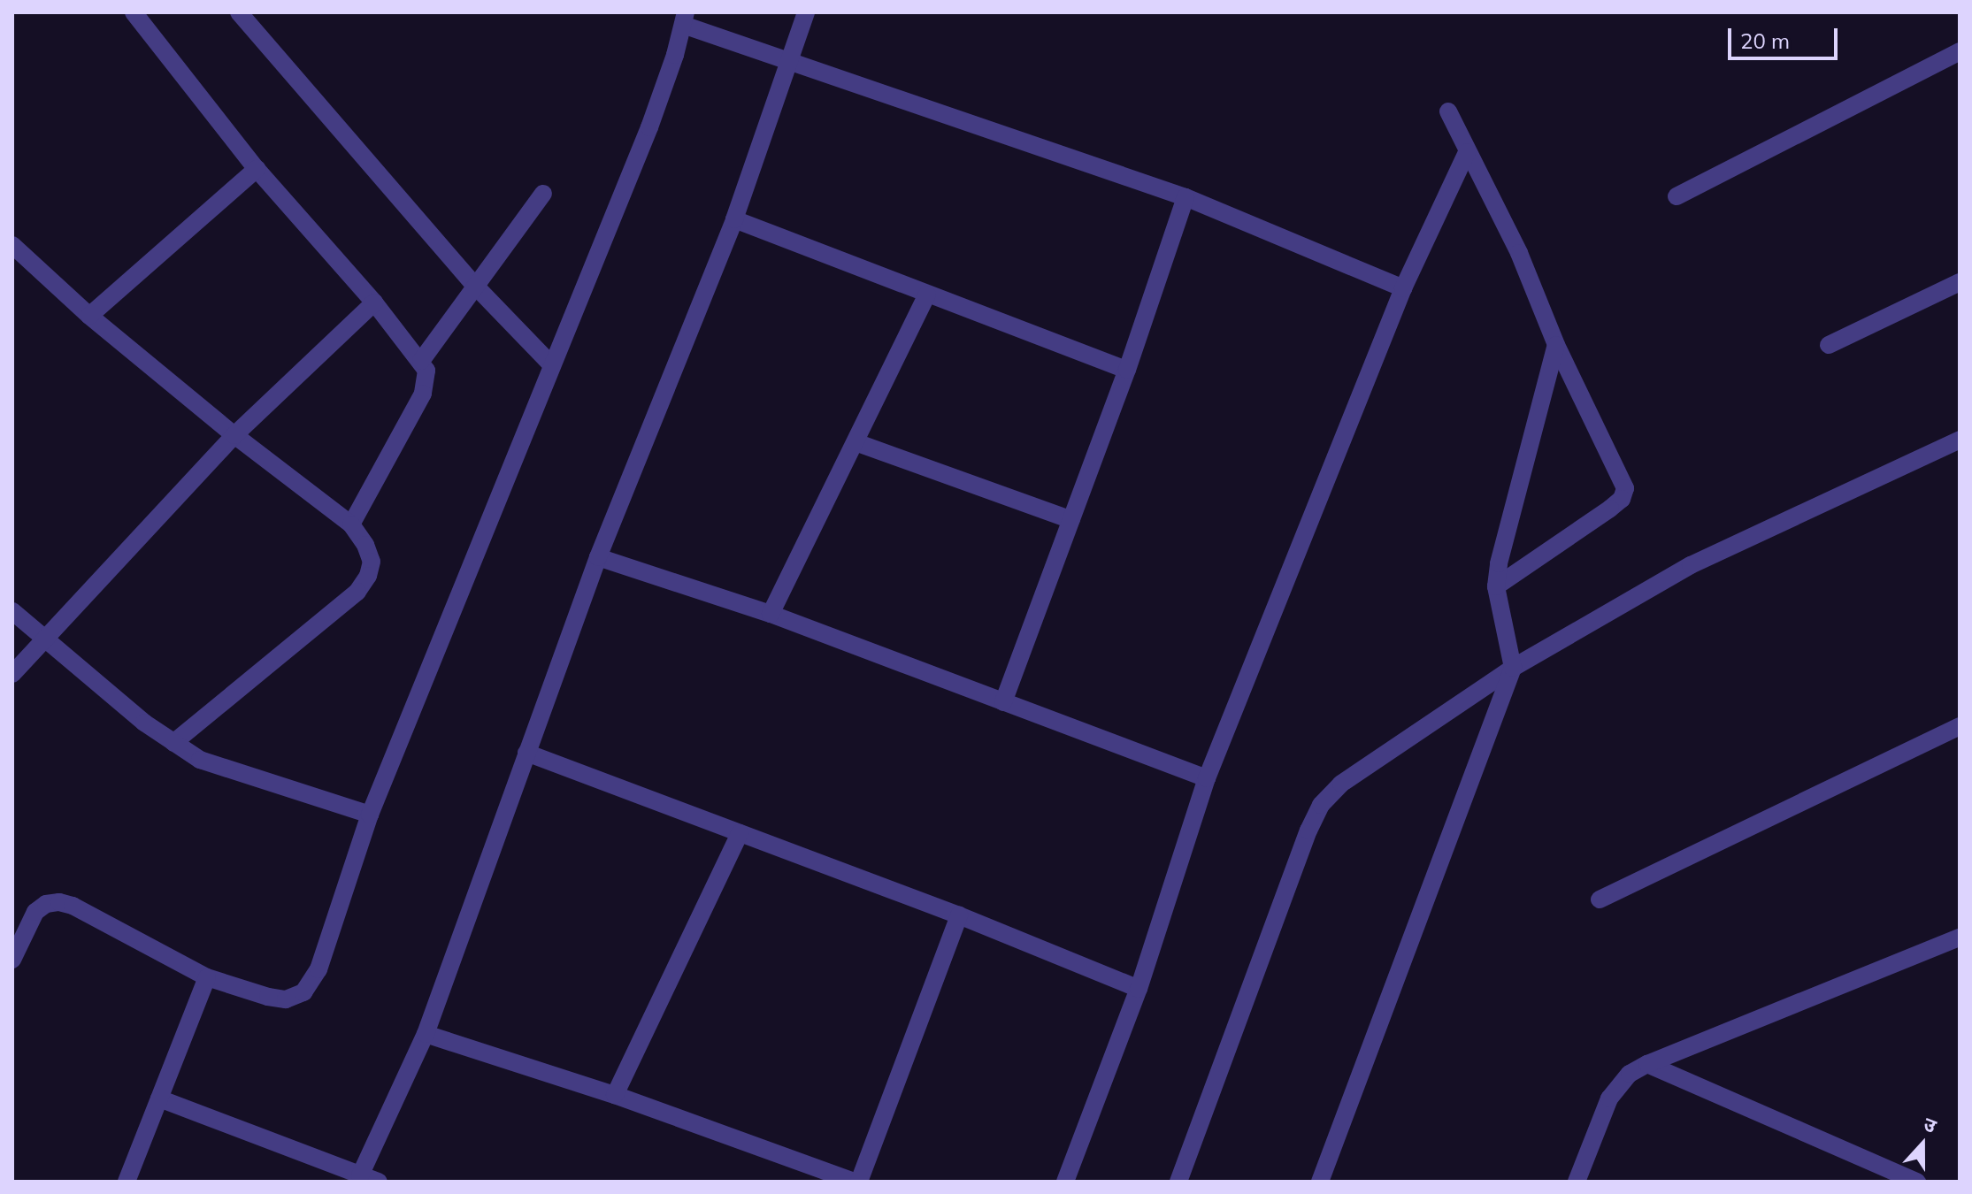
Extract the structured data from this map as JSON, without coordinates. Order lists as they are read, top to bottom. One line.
{"scale_bar":"20 m","north":"top"}
